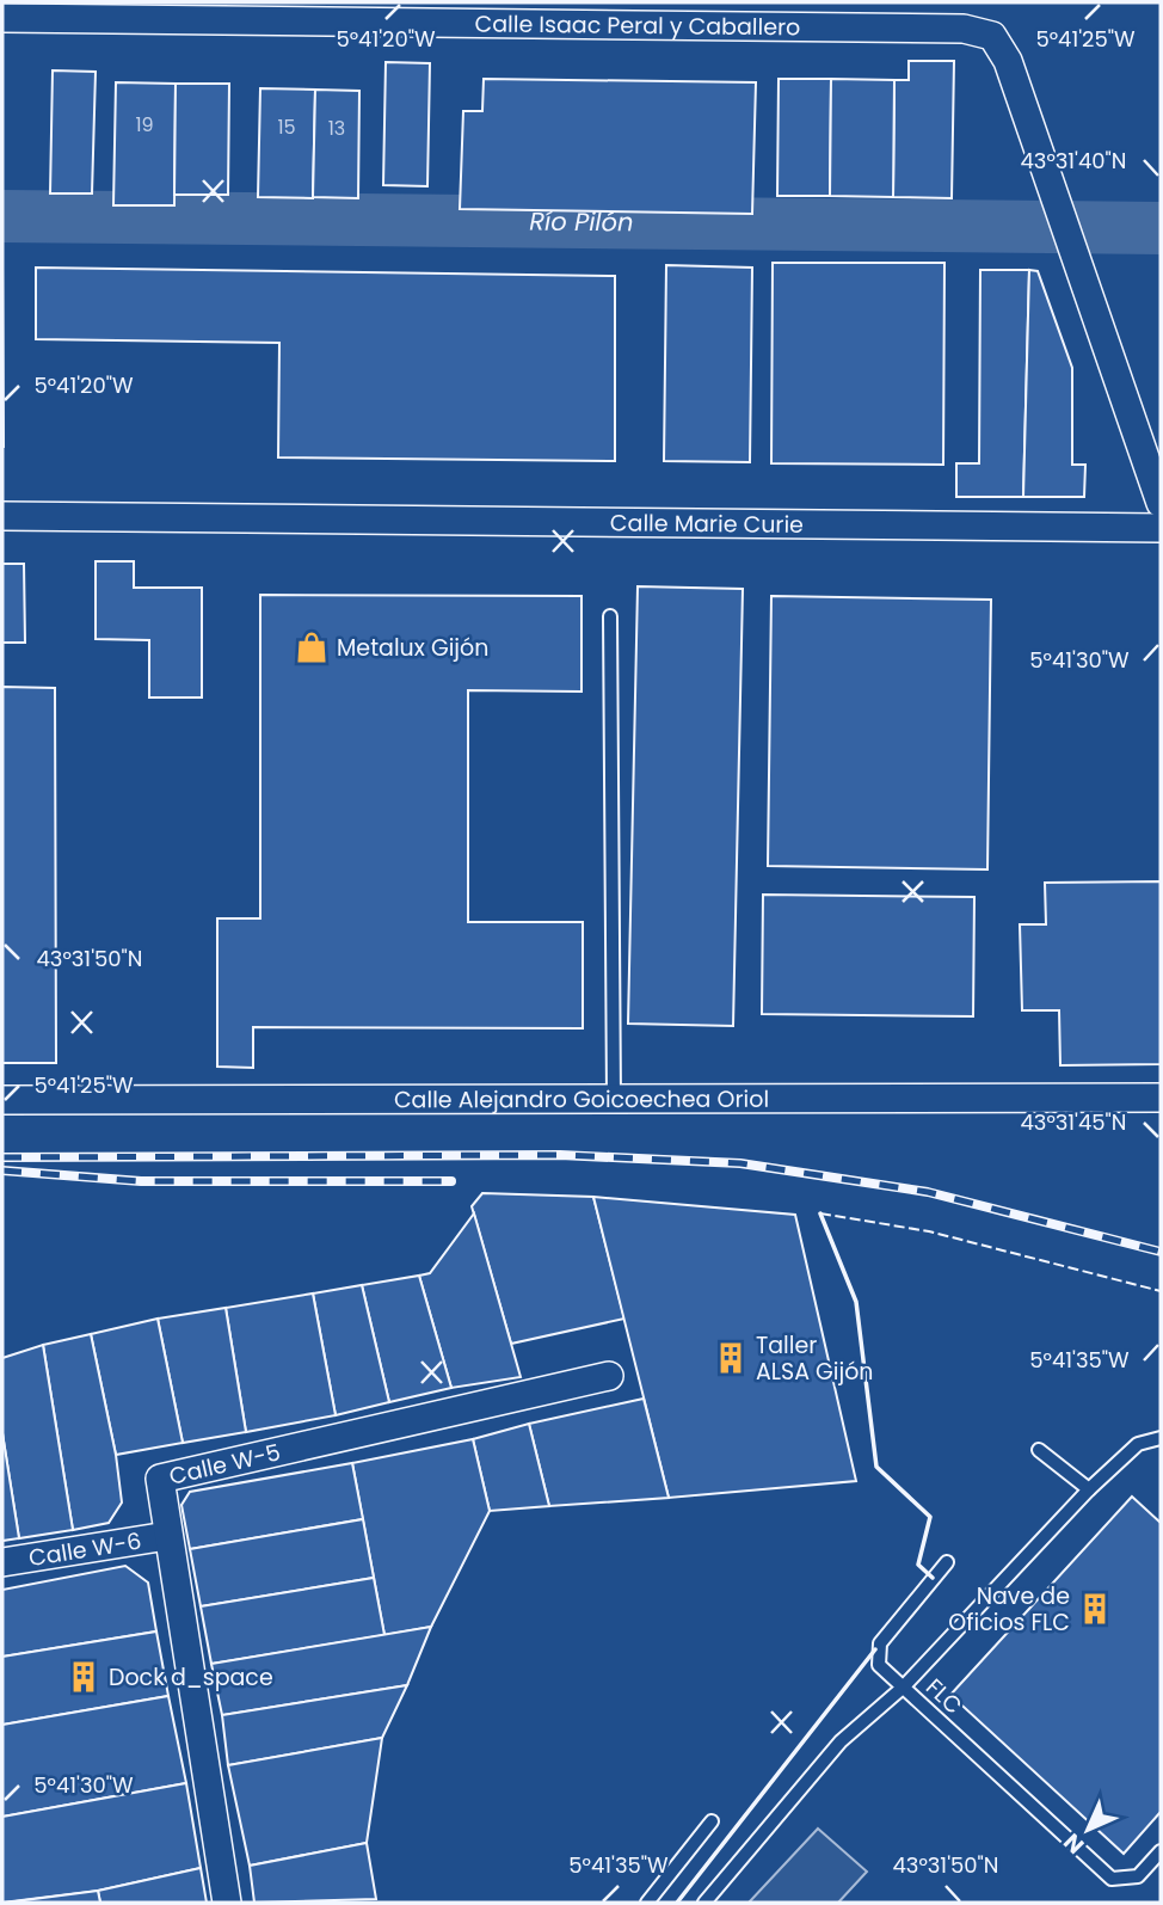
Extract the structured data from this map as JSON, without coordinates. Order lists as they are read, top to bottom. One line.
{"streets":{"street":["Calle Isaac Peral y Caballero","Calle Marie Curie","Calle Alejandro Goicoechea Oriol","Calle W-5","Calle W-6"],"lane":["FLC"]},"crossings":[["Calle W-5","Calle W-6"]],"water":["Río Pilón"],"places":{"shop":["Metalux Gijón"],"building":["Taller ALSA Gijón","Nave de Oficios FLC","Dock d_space"]},"house_numbers":["19","15","13"],"north":"bottom left","coordinates":["5°41'20\"W","5°41'25\"W","43°31'40\"N","5°41'30\"W","43°31'50\"N","43°31'45\"N","5°41'35\"W"]}
